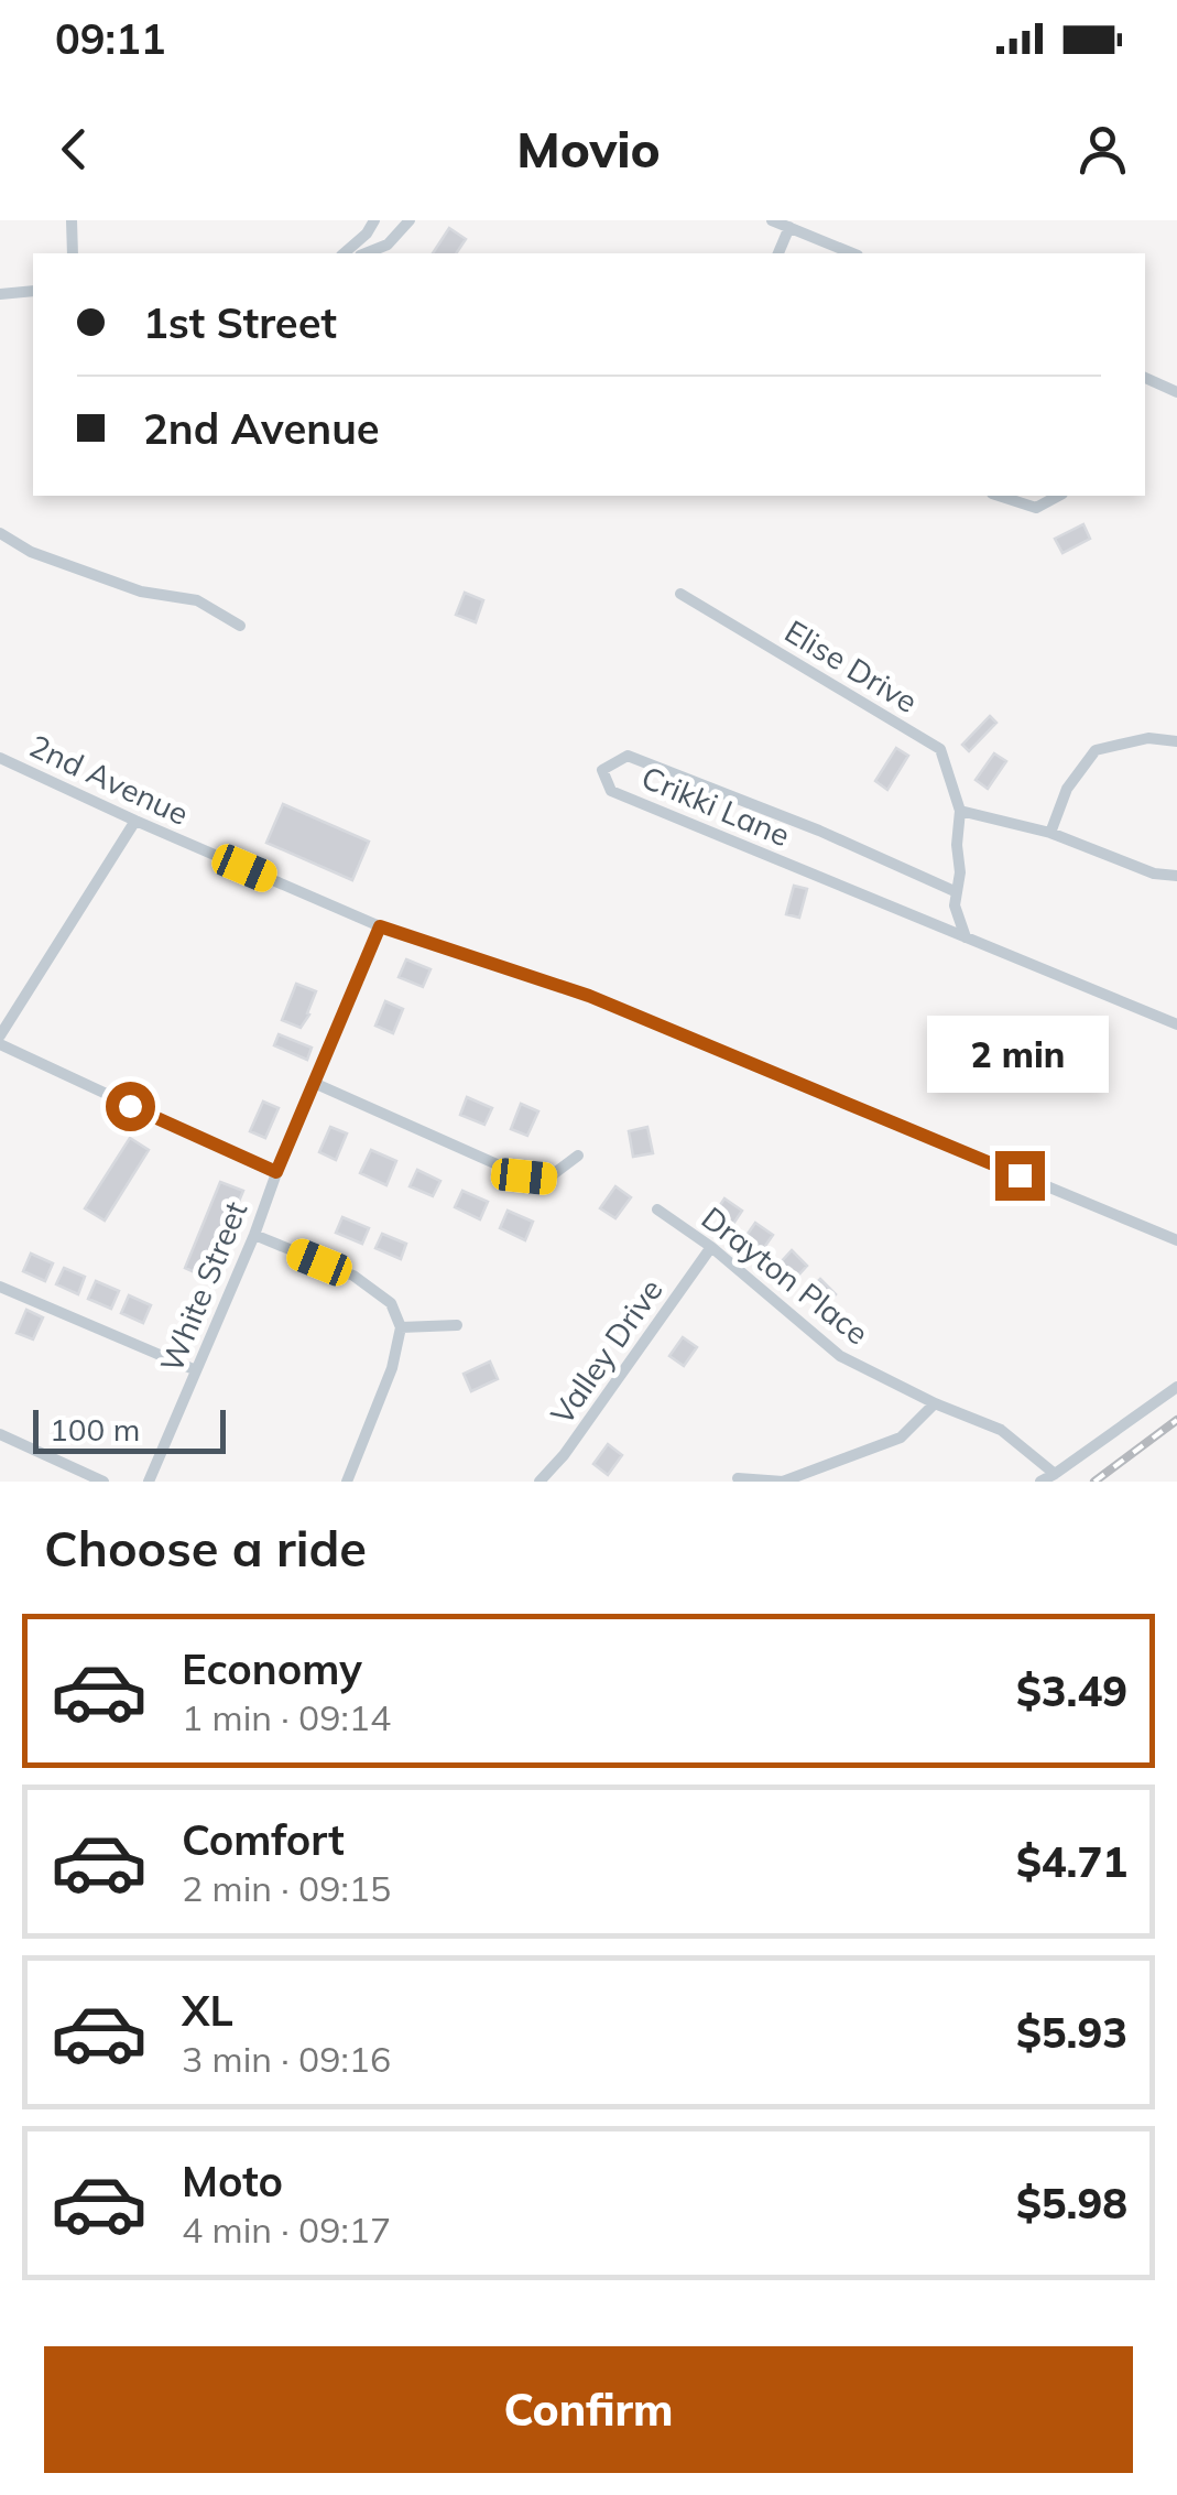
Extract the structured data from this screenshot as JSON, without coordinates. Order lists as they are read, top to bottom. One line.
{"streets":{"street":["Elise Drive","2nd Avenue","Crikki Lane","Drayton Place","White Street","Valley Drive"]},"crossings":[["Elise Drive","Crikki Lane"],["2nd Avenue","White Street"],["Drayton Place","Valley Drive"]],"scale_bar":"100 m","page":{"status":"09:11","header":"Movio","banner":["1st Street","2nd Avenue"],"bubble":"2 min","scale":"100 m","heading":"Choose a ride","list":[{"name":"Economy","note":"1 min · 09:14","value":"$3.49"},{"name":"Comfort","note":"2 min · 09:15","value":"$4.71"},{"name":"XL","note":"3 min · 09:16","value":"$5.93"},{"name":"Moto","note":"4 min · 09:17","value":"$5.98"}],"buttons":"Confirm"}}
